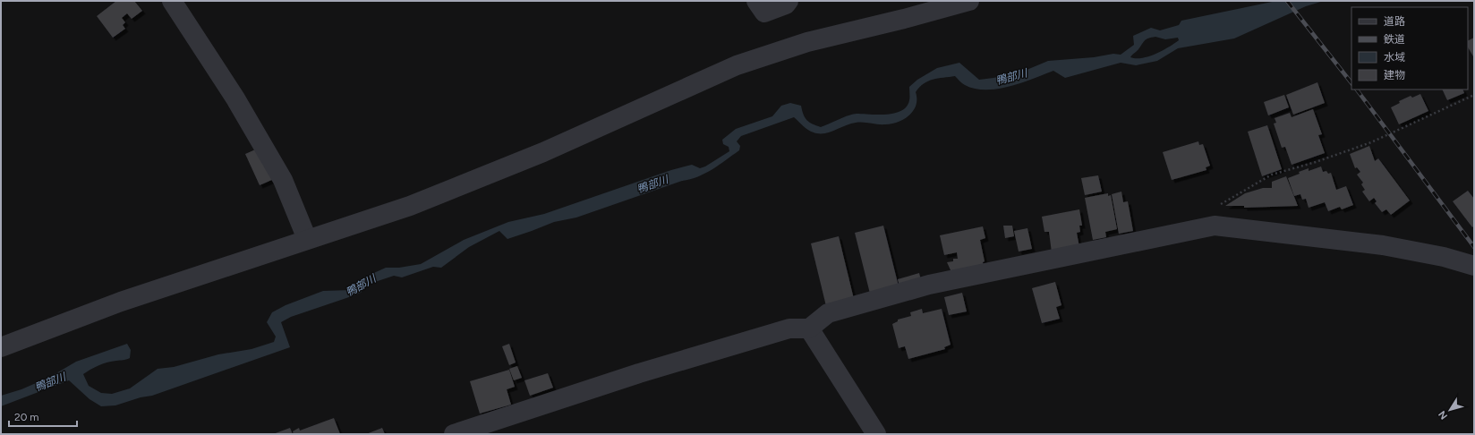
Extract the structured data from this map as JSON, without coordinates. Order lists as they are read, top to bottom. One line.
{"water":["鴨部川"],"legend":["道路","鉄道","水域","建物"],"scale_bar":"20 m","north":"bottom left"}
